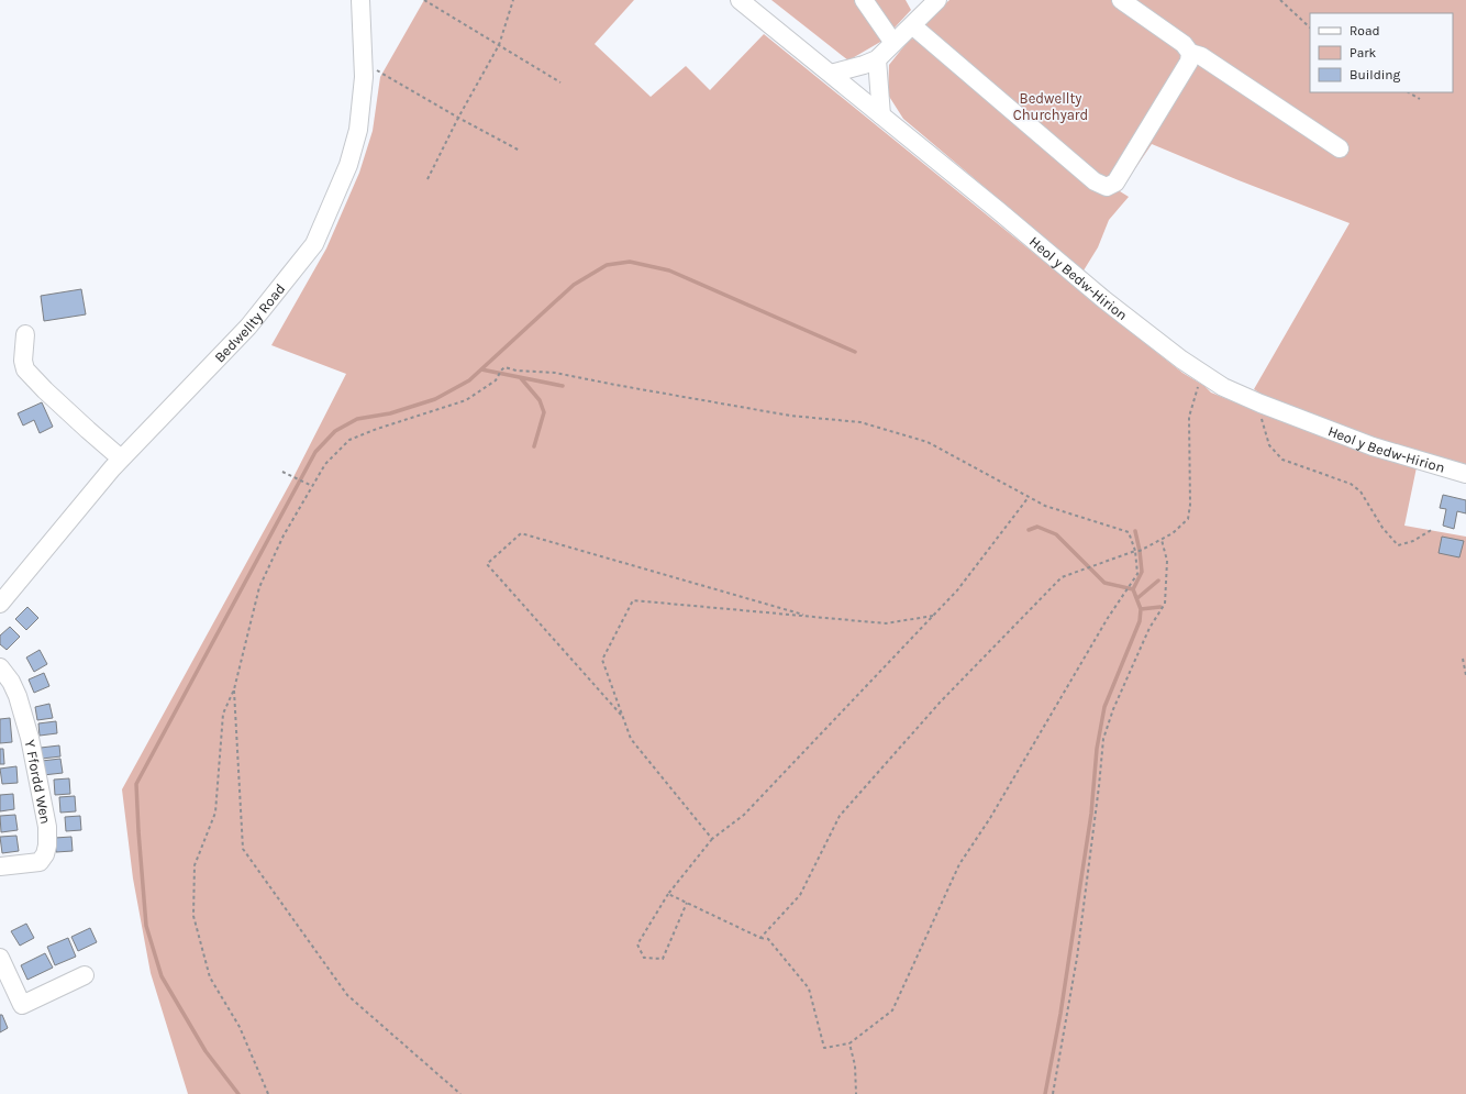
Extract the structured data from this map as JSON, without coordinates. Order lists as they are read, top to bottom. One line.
{"streets":{"street":["Heol y Bedw-Hirion","Bedwellty Road","Y Ffordd Wen"]},"parks":["Bedwellty Churchyard"],"legend":["Road","Park","Building"]}
